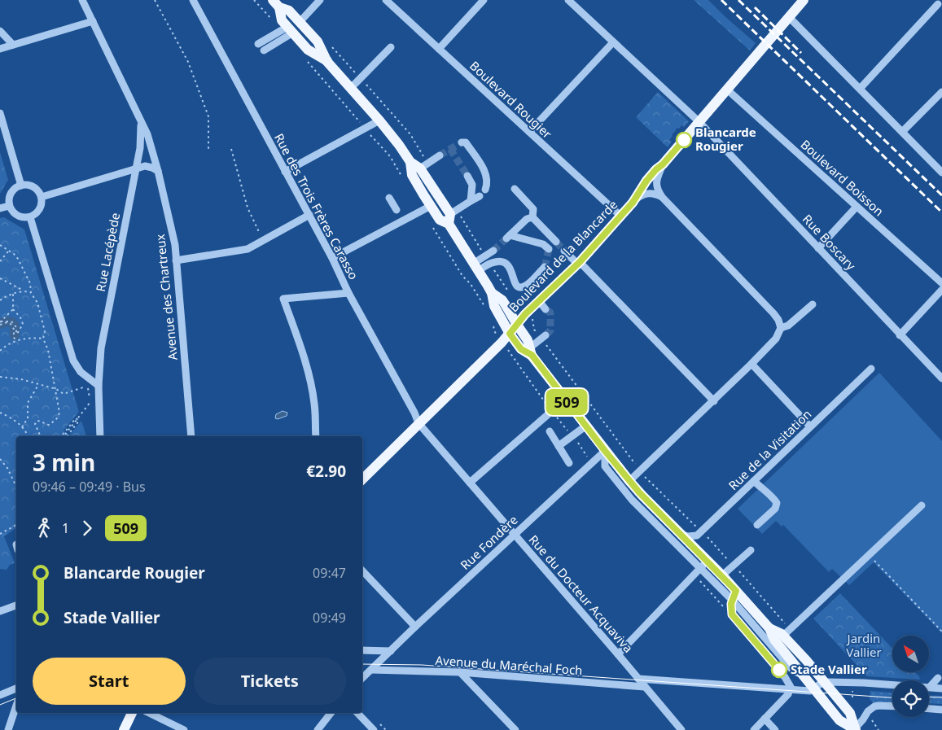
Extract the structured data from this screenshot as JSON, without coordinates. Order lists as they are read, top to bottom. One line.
{"streets":{"main road":["Boulevard de la Blancarde"],"street":["Boulevard Rougier","Boulevard Boisson","Rue des Trois Frères Carasso","Rue Boscary","Rue Lacépède","Avenue des Chartreux","Rue de la Visitation","Rue Fondère","Rue du Docteur Acquaviva","Avenue du Maréchal Foch"]},"crossings":[["Boulevard Rougier","Boulevard de la Blancarde"],["Boulevard Boisson","Boulevard de la Blancarde"],["Rue des Trois Frères Carasso","Boulevard de la Blancarde"],["Rue des Trois Frères Carasso","Rue du Docteur Acquaviva"],["Rue Boscary","Boulevard de la Blancarde"],["Rue Lacépède","Avenue des Chartreux"],["Boulevard de la Blancarde","Rue du Docteur Acquaviva"],["Rue Fondère","Rue du Docteur Acquaviva"],["Rue Fondère","Avenue du Maréchal Foch"],["Rue du Docteur Acquaviva","Avenue du Maréchal Foch"]],"parks":["Jardin Vallier"],"places":["Blancarde Rougier","Stade Vallier"],"lines":["bus line 509"],"north":"top left","page":{"on_map":"509","heading":["3 min","09:46 – 09:49 · Bus","€2.90"],"legs":["1","509"],"list":[{"name":"Blancarde Rougier","value":"09:47"},{"name":"Stade Vallier","value":"09:49"}],"buttons":["Start","Tickets"]}}
